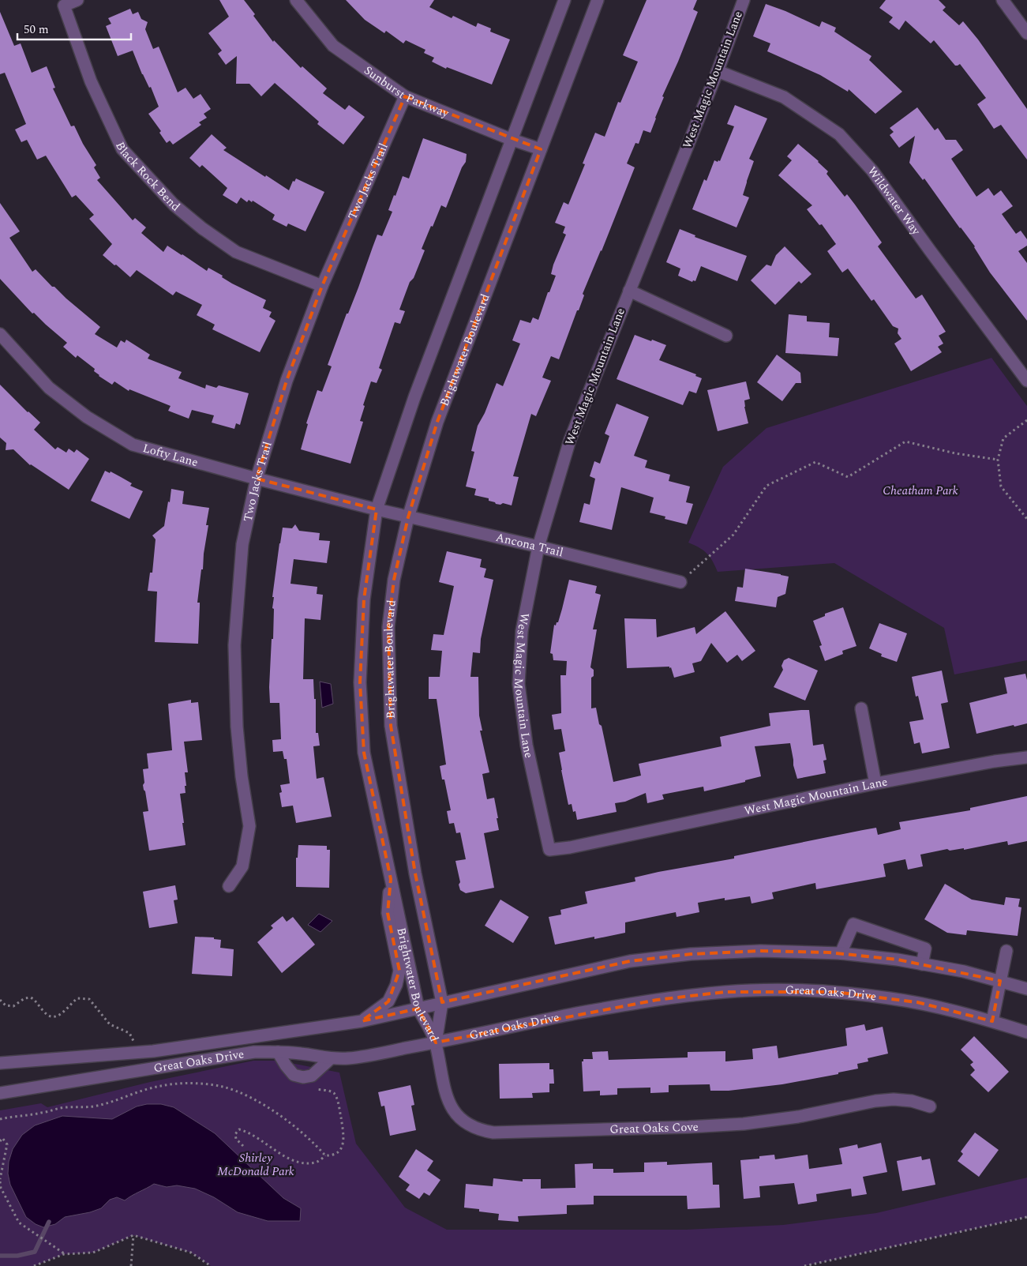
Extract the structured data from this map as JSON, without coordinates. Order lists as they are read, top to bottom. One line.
{"streets":{"street":["West Magic Mountain Lane","Sunburst Parkway","Black Rock Bend","Two Jacks Trail","Wildwater Way","Brightwater Boulevard","Lofty Lane","Ancona Trail","Great Oaks Drive","Great Oaks Cove"]},"crossings":[["West Magic Mountain Lane","Wildwater Way"],["West Magic Mountain Lane","Ancona Trail"],["Sunburst Parkway","Two Jacks Trail"],["Sunburst Parkway","Brightwater Boulevard"],["Black Rock Bend","Two Jacks Trail"],["Two Jacks Trail","Lofty Lane"],["Brightwater Boulevard","Lofty Lane"],["Brightwater Boulevard","Ancona Trail"],["Brightwater Boulevard","Great Oaks Drive"],["Brightwater Boulevard","Great Oaks Cove"],["Lofty Lane","Ancona Trail"],["Great Oaks Drive","Great Oaks Cove"]],"parks":["Cheatham Park","Shirley McDonald Park"],"scale_bar":"50 m"}
